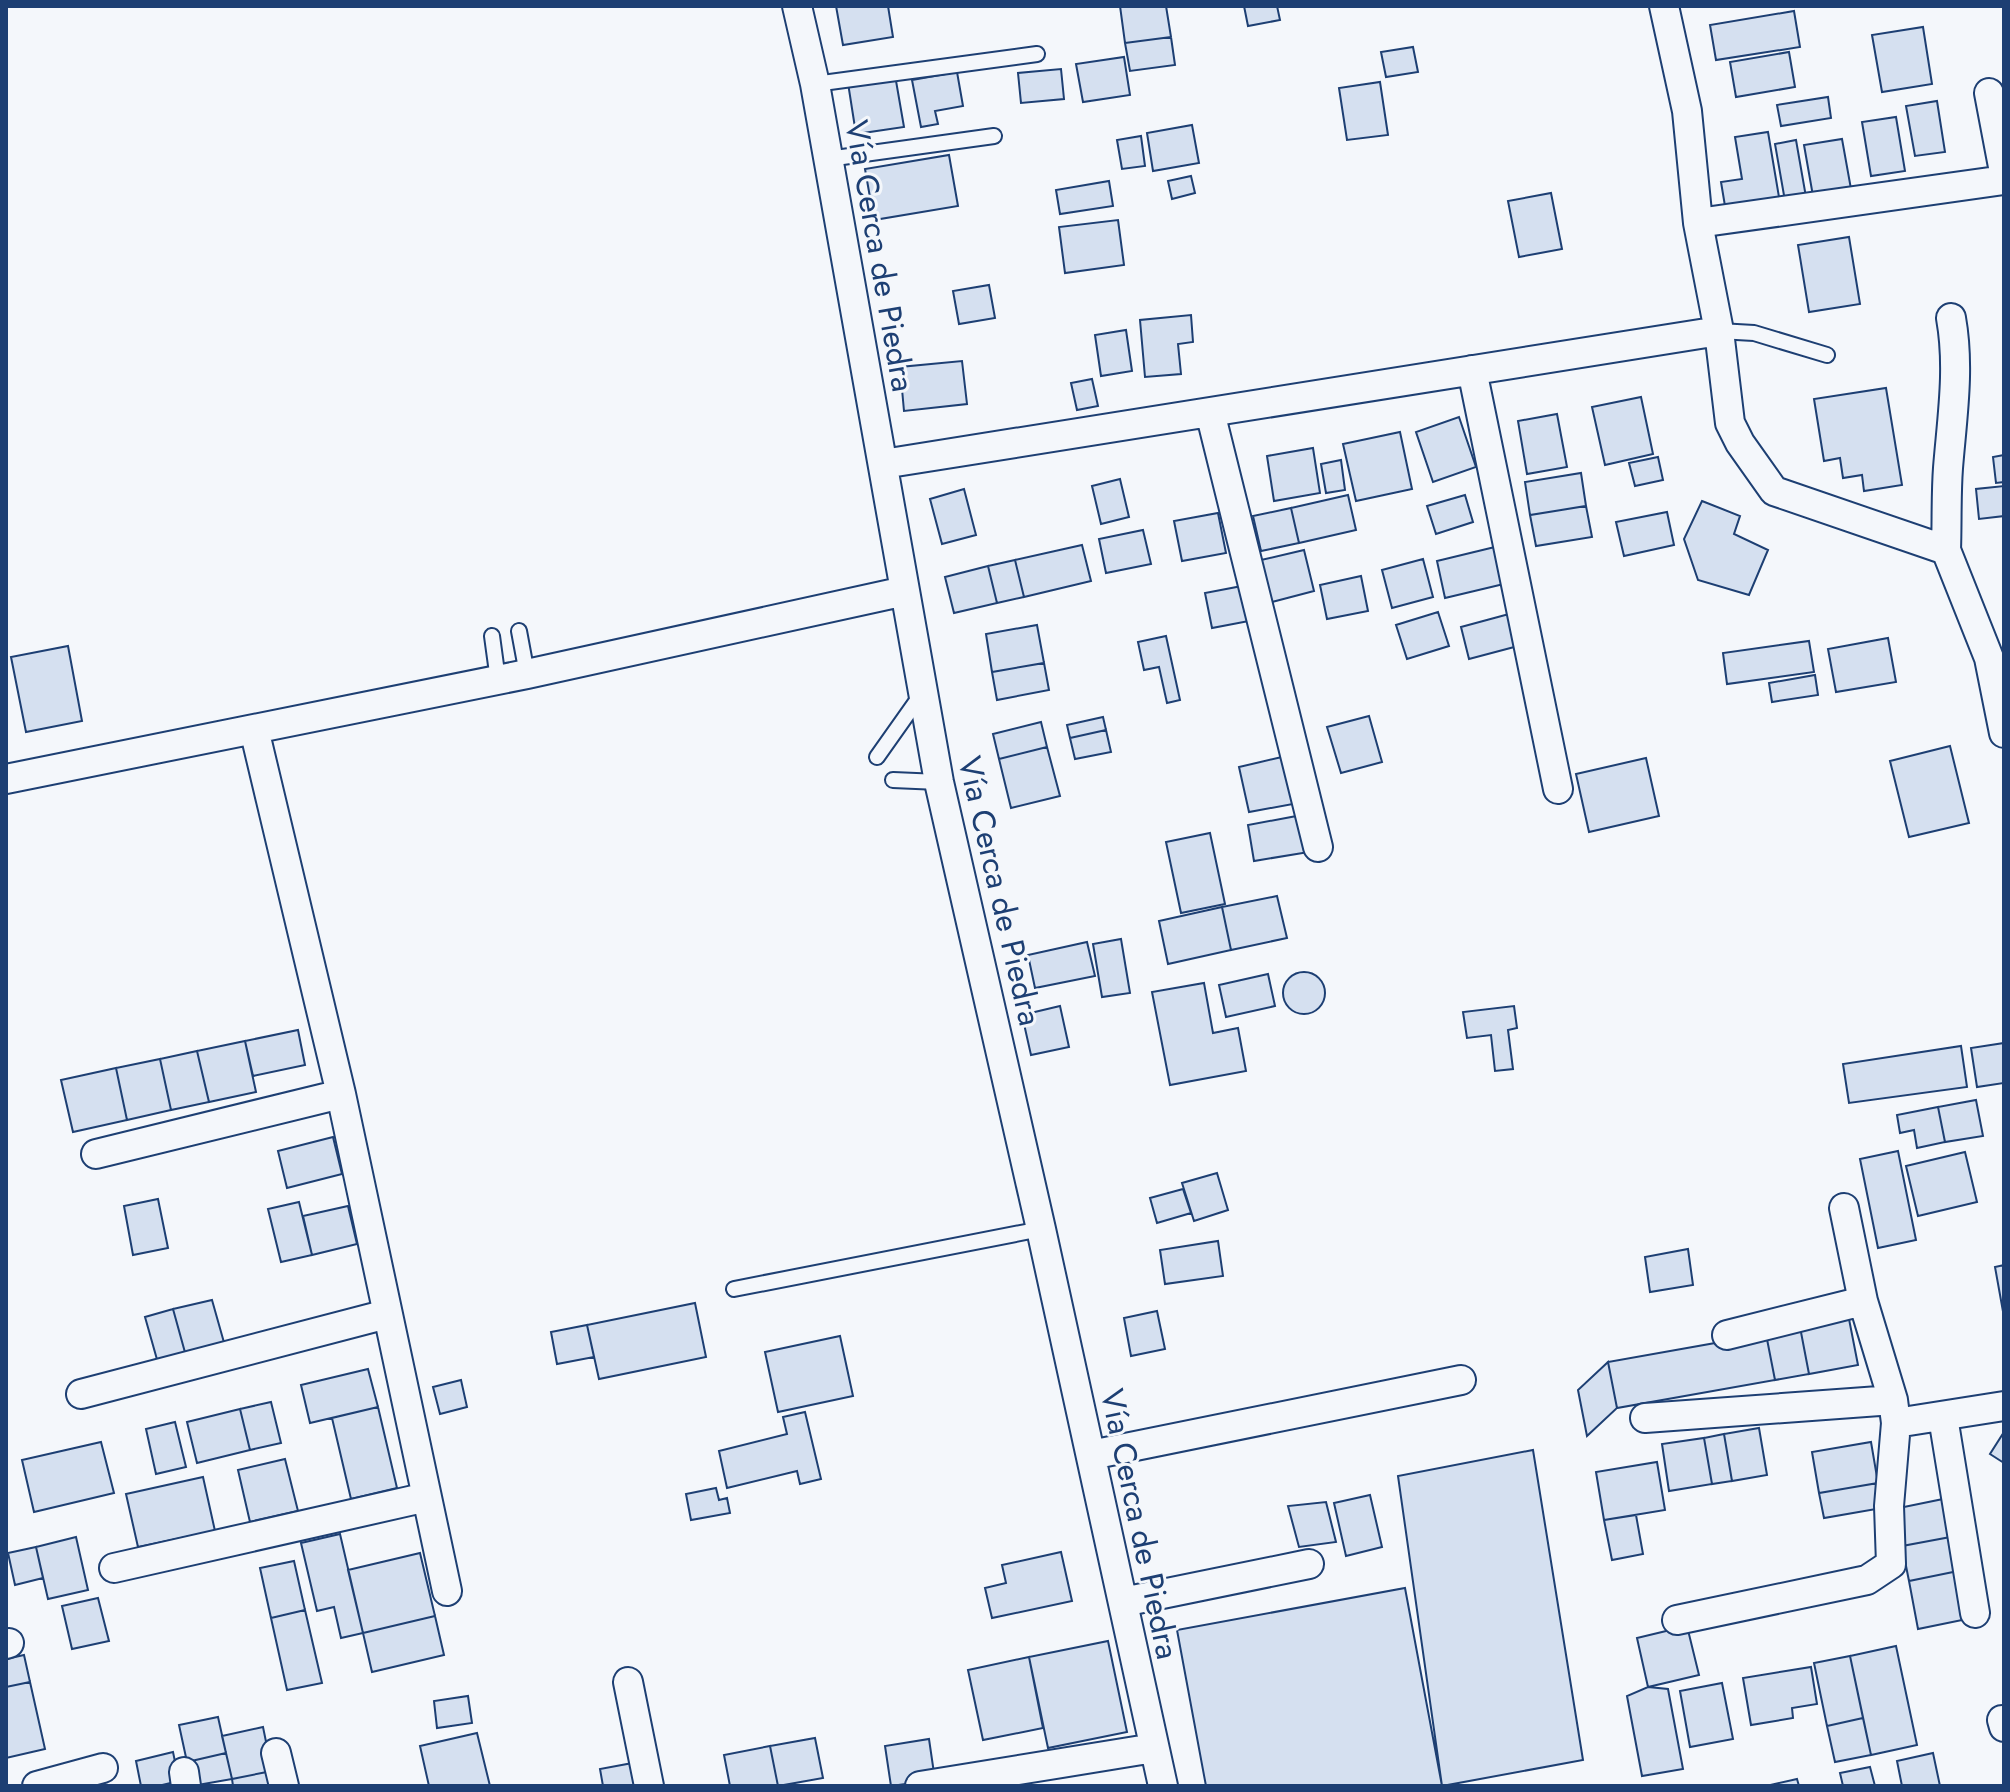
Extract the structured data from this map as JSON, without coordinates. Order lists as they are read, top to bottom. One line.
{"streets":{"street":["Vía Cerca de Piedra"]}}
